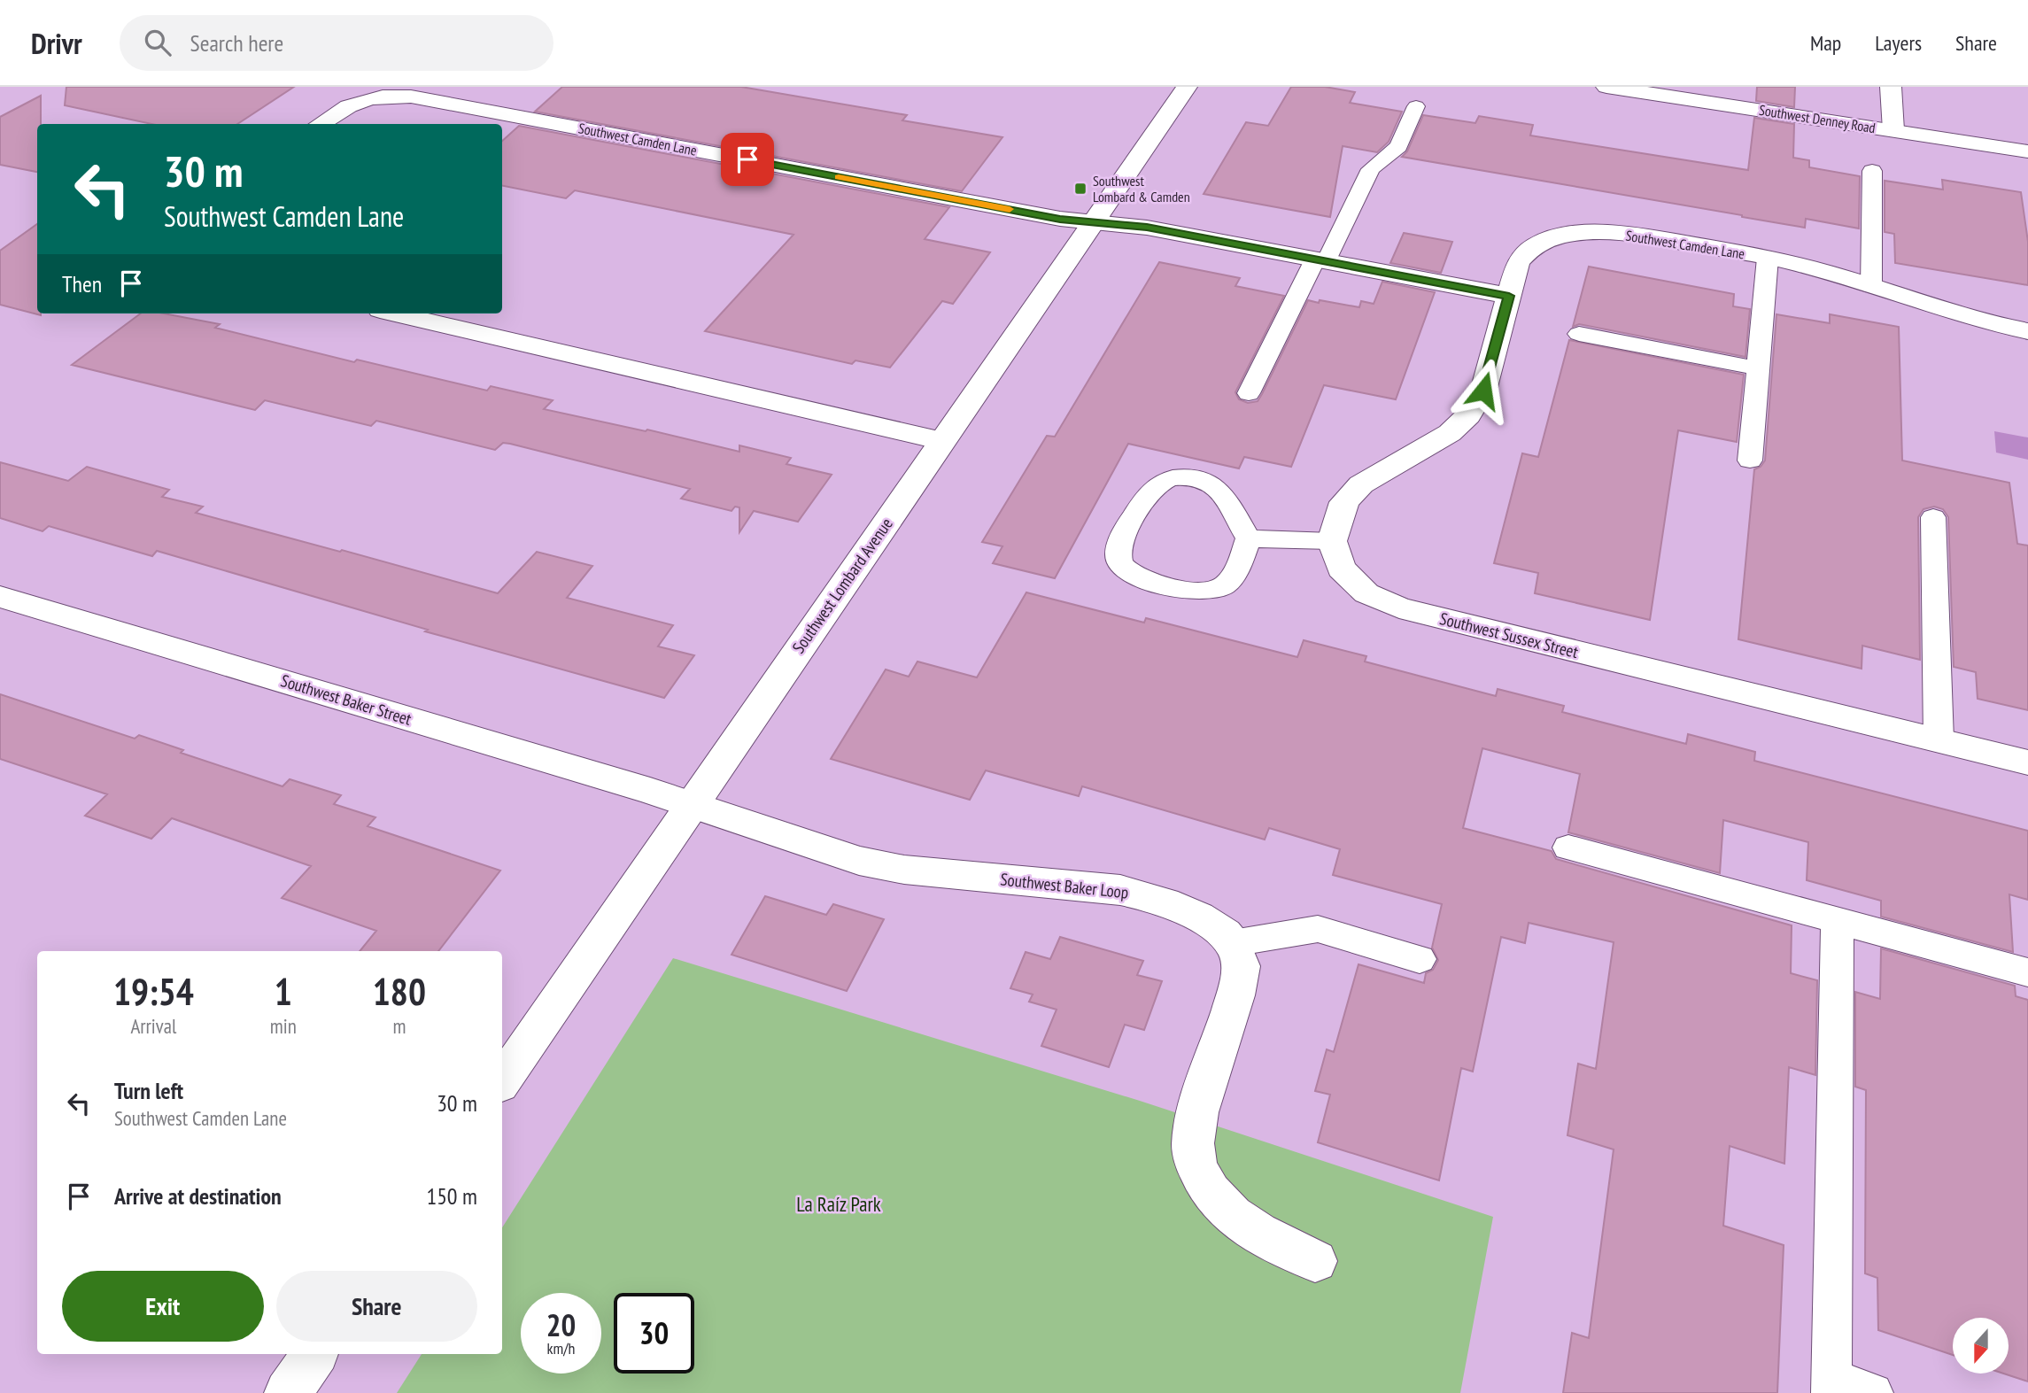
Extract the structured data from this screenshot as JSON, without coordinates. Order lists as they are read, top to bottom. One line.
{"streets":{"street":["Southwest Denney Road","Southwest Camden Lane","Southwest Lombard Avenue","Southwest Sussex Street","Southwest Baker Street","Southwest Baker Loop"]},"crossings":[["Southwest Camden Lane","Southwest Lombard Avenue"],["Southwest Lombard Avenue","Southwest Baker Street"],["Southwest Lombard Avenue","Southwest Baker Loop"],["Southwest Baker Street","Southwest Baker Loop"]],"parks":["La Raíz Park"],"places":{"transit":["Southwest Lombard & Camden"]},"north":"bottom","page":{"header":"Drivr","search":"Search here","nav":["Map","Layers","Share"],"turn":["30 m","Southwest Camden Lane"],"then":"Then","eta":["19:54","Arrival","1","min","180","m"],"list":[{"name":"Turn left","note":"Southwest Camden Lane","value":"30 m"},{"name":"Arrive at destination","value":"150 m"}],"buttons":["Exit","Share"],"speed":"20 km/h","limit":"30"}}
